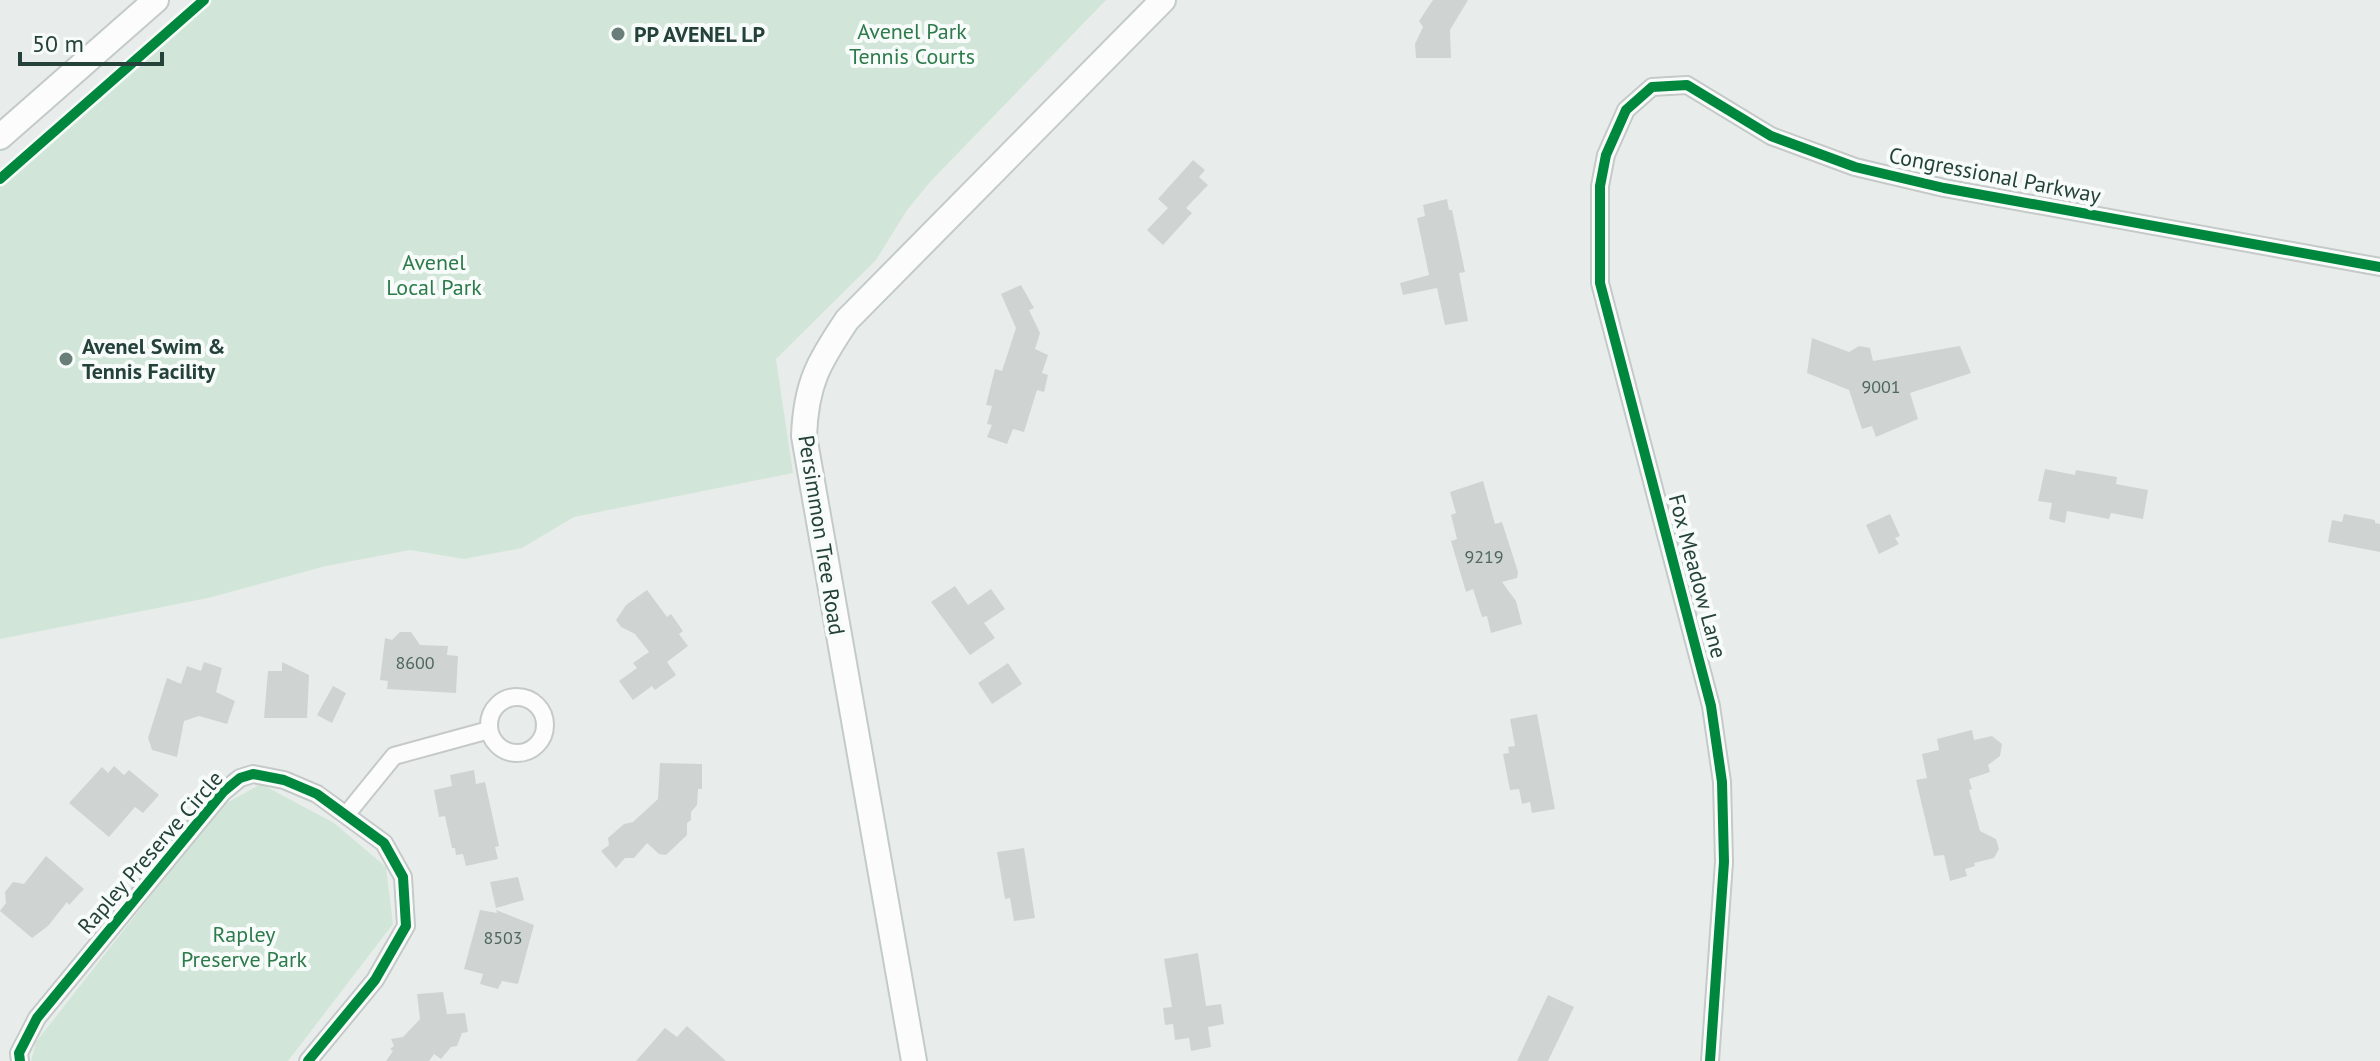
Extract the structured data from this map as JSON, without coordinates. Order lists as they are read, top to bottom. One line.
{"streets":{"main road":["Persimmon Tree Road"],"street":["Congressional Parkway","Fox Meadow Lane","Rapley Preserve Circle"]},"crossings":[["Congressional Parkway","Fox Meadow Lane"]],"parks":["Avenel Park Tennis Courts","Avenel Local Park","Rapley Preserve Park"],"places":["PP AVENEL LP","Avenel Swim & Tennis Facility"],"house_numbers":["9001","9219","8600","8503"],"scale_bar":"50 m"}
